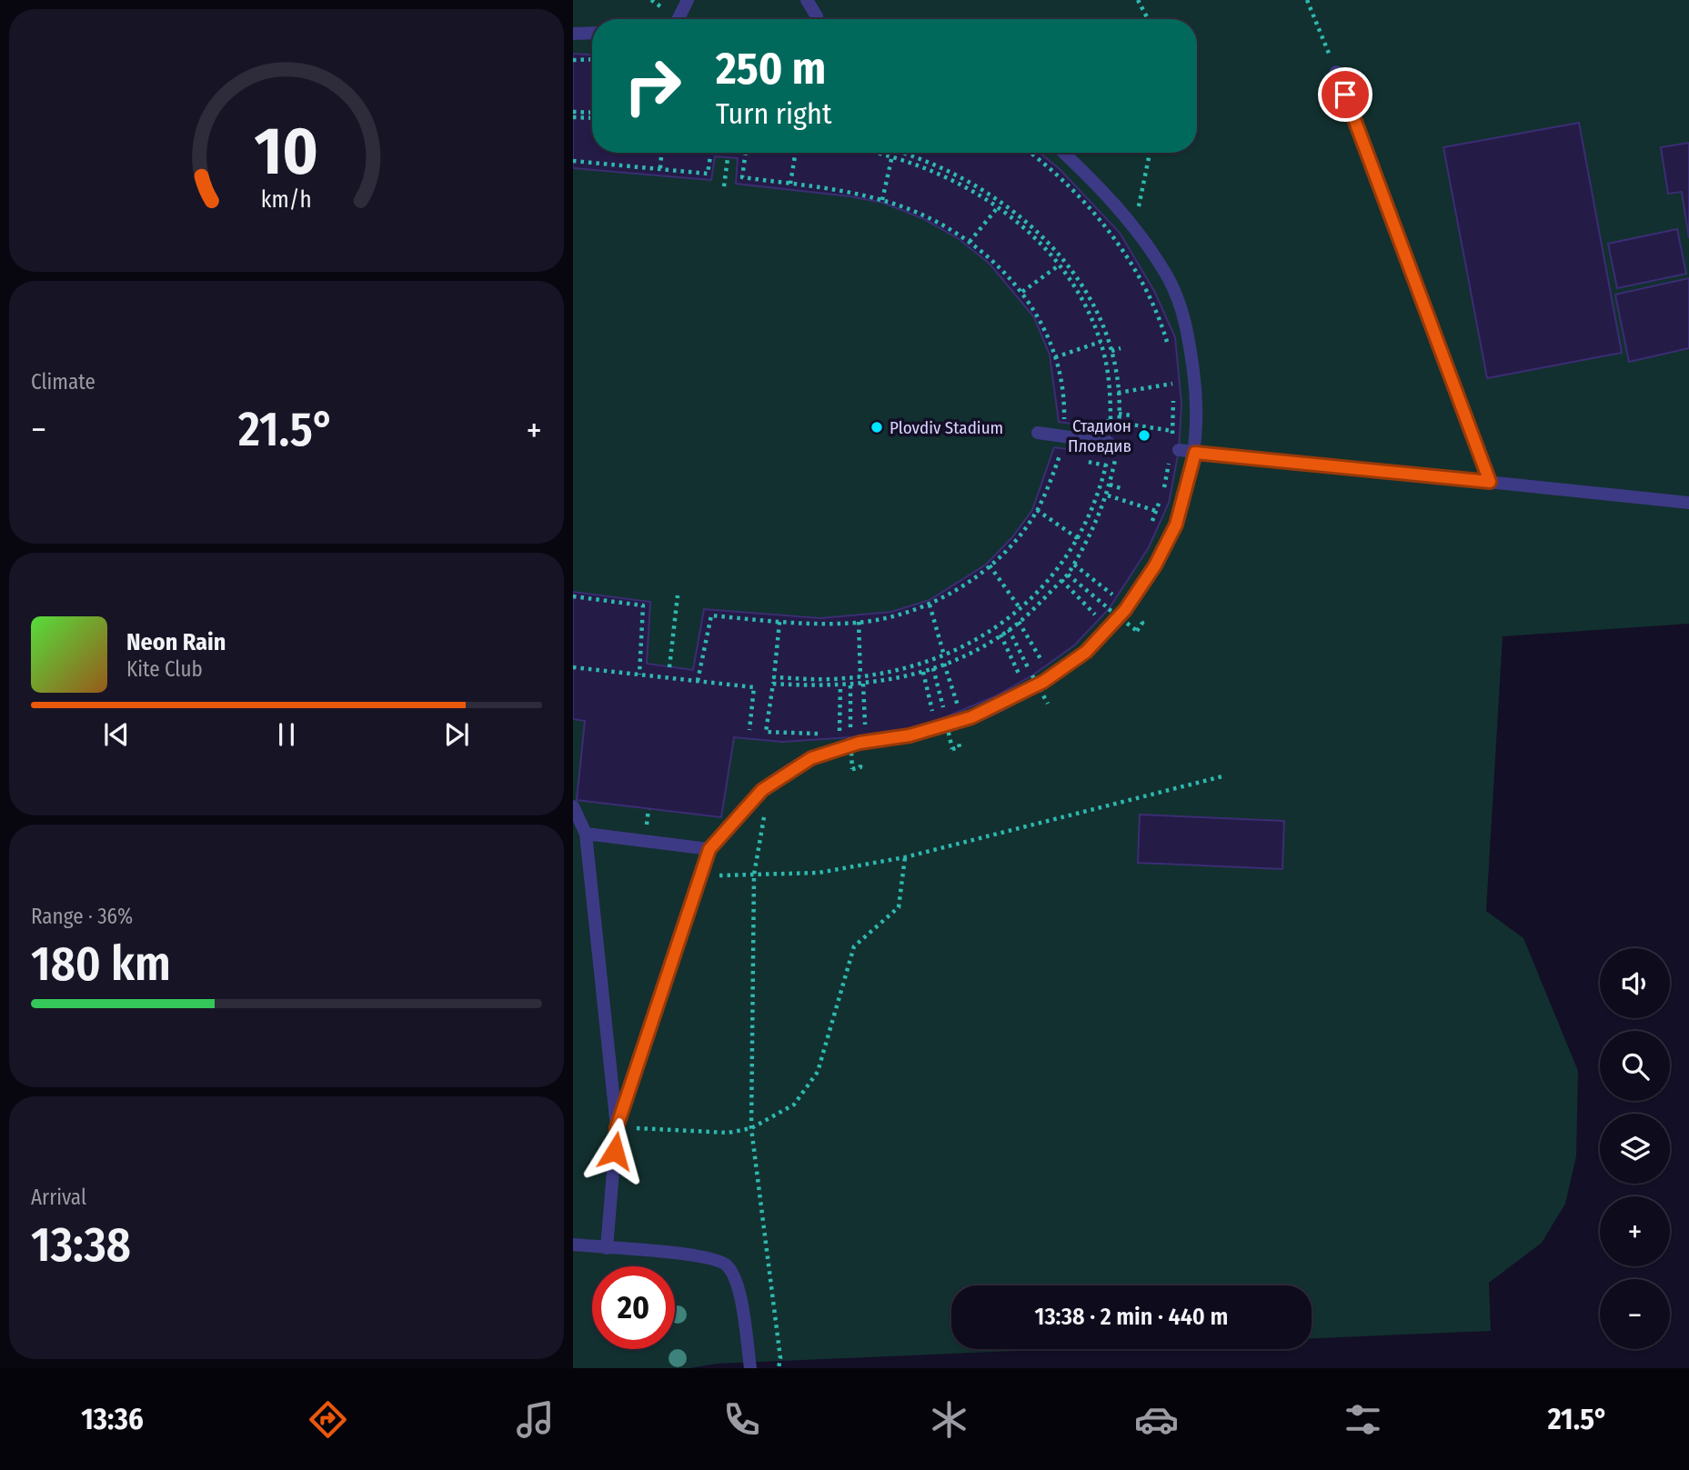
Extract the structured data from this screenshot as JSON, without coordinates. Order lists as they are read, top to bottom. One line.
{"places":["Plovdiv Stadium","Стадион Пловдив"],"page":{"turn":["250 m","Turn right"],"tile":["Climate",["Range · 36%","180 km"],["Arrival","13:38"]],"heat":["−","21.5°","+"],"song":["Neon Rain","Kite Club"],"map_buttons":["+","−"],"limit":"20","trip":"13:38 · 2 min · 440 m","tabs":["13:36","21.5°"],"gauge":["10","km/h"]}}
